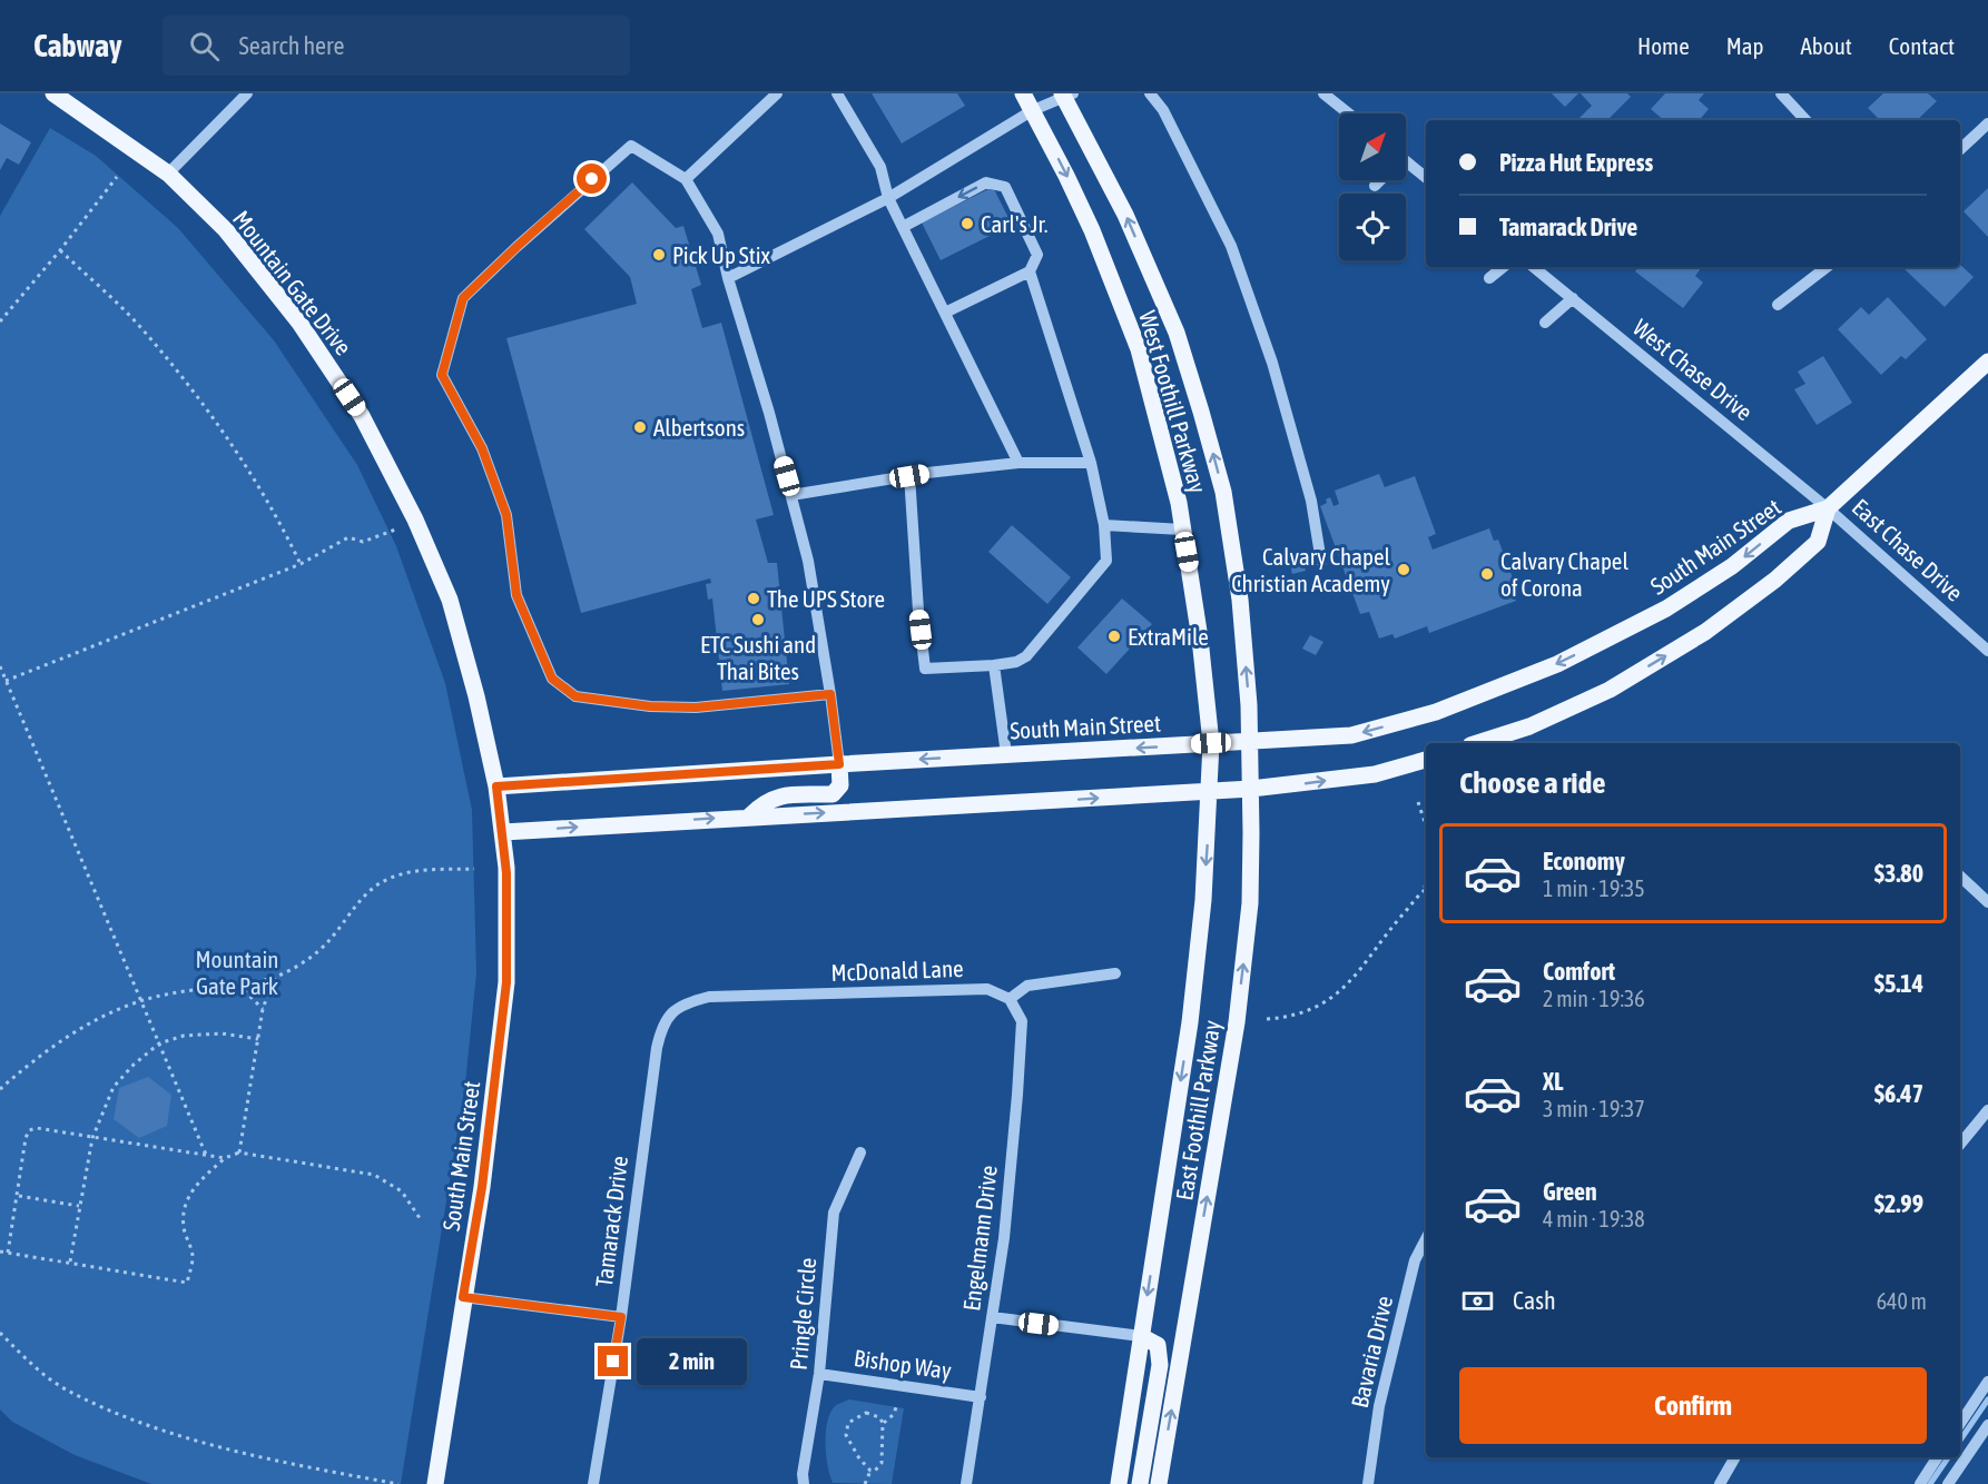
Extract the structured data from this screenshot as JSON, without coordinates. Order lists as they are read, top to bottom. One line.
{"streets":{"main road":["Mountain Gate Drive","West Foothill Parkway","South Main Street","East Foothill Parkway"],"street":["West Chase Drive","East Chase Drive","McDonald Lane","Tamarack Drive","Engelmann Drive","Pringle Circle","Bavaria Drive","Bishop Way"]},"crossings":[["Mountain Gate Drive","South Main Street"],["West Chase Drive","South Main Street"],["West Chase Drive","East Chase Drive"],["West Foothill Parkway","South Main Street"],["West Foothill Parkway","East Foothill Parkway"],["South Main Street","East Chase Drive"],["South Main Street","East Foothill Parkway"],["McDonald Lane","Tamarack Drive"],["McDonald Lane","Engelmann Drive"],["Engelmann Drive","Bishop Way"],["Pringle Circle","Bishop Way"]],"parks":["Mountain Gate Park"],"places":["Carl's Jr.","Pick Up Stix","Albertsons","Calvary Chapel Christian Academy","Calvary Chapel of Corona","The UPS Store","ETC Sushi and Thai Bites","ExtraMile"],"north":"top right","page":{"header":"Cabway","search":"Search here","nav":["Home","Map","About","Contact"],"banner":["Pizza Hut Express","Tamarack Drive"],"heading":"Choose a ride","list":[{"name":"Economy","note":"1 min · 19:35","value":"$3.80"},{"name":"Comfort","note":"2 min · 19:36","value":"$5.14"},{"name":"XL","note":"3 min · 19:37","value":"$6.47"},{"name":"Green","note":"4 min · 19:38","value":"$2.99"}],"pay":["Cash","640 m"],"bubble":"2 min","buttons":"Confirm"}}
